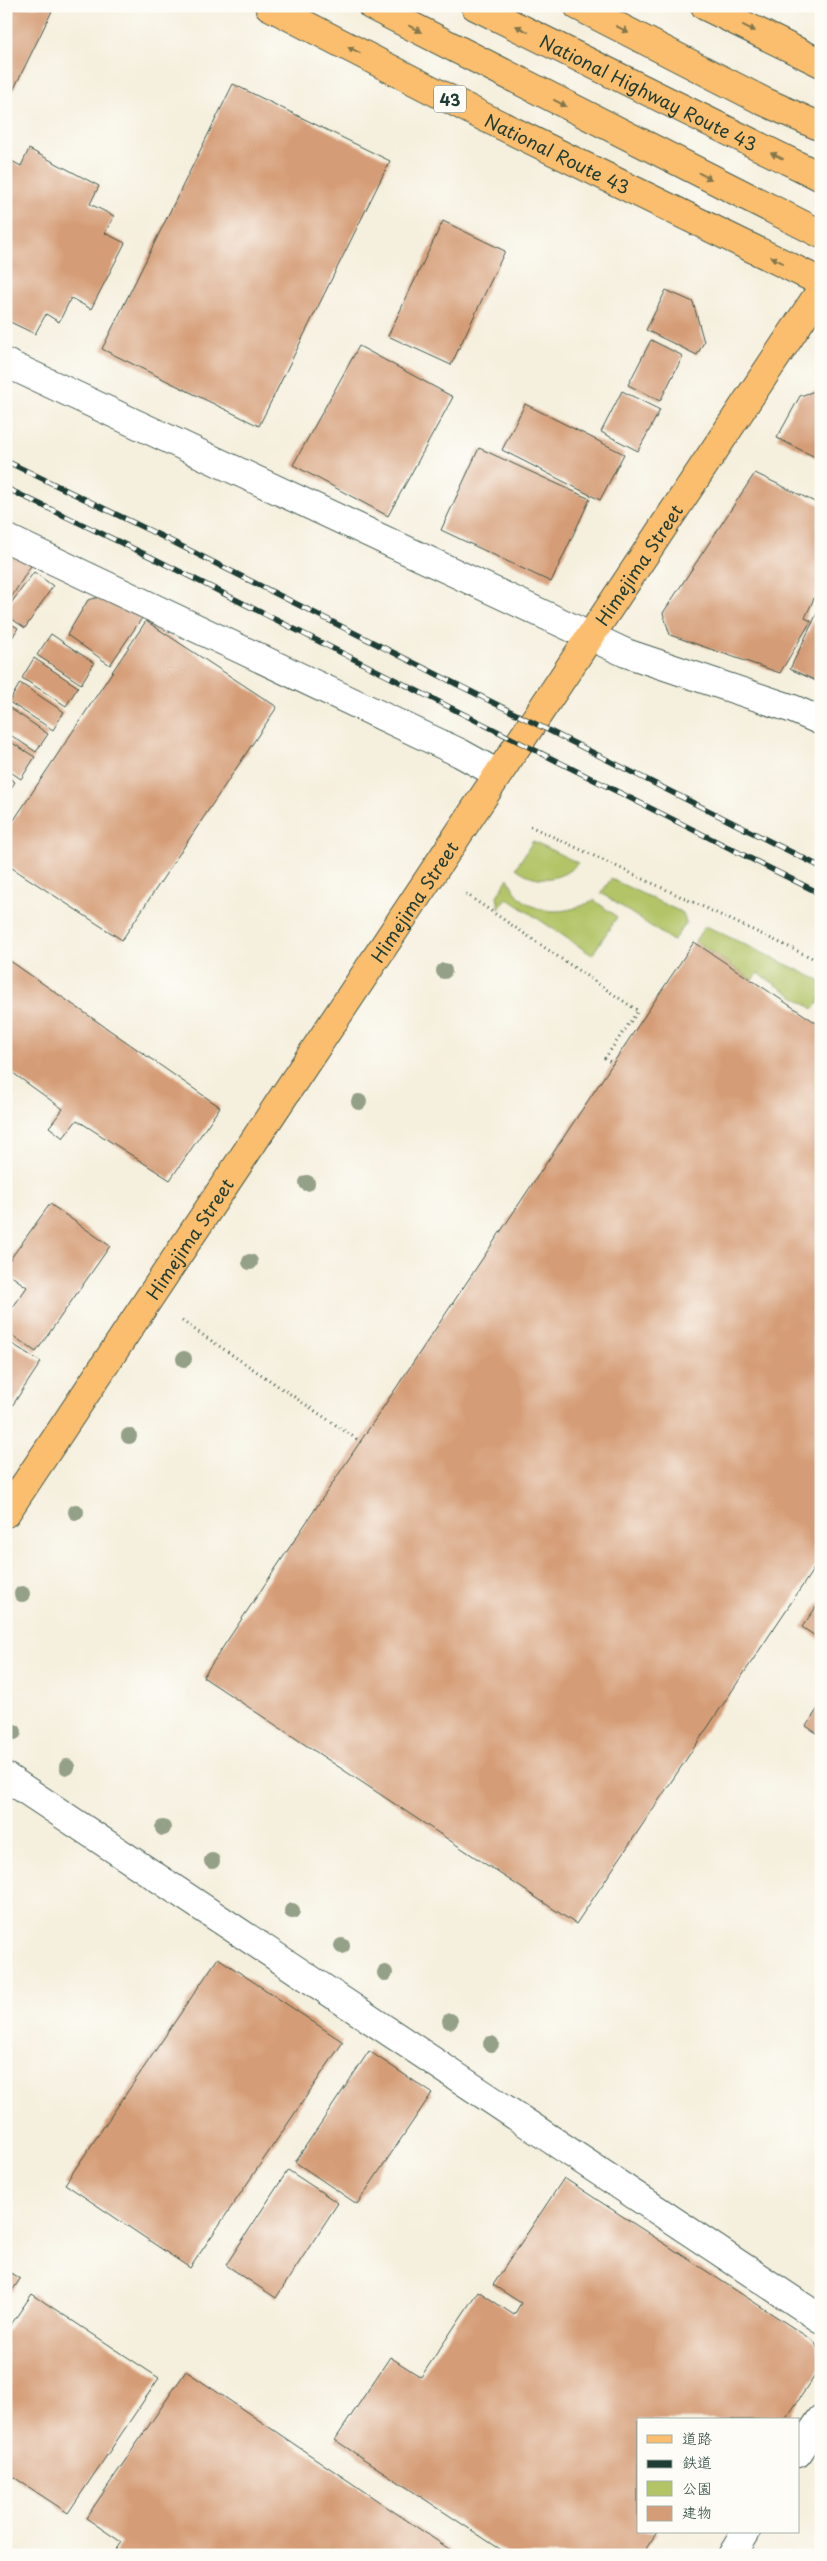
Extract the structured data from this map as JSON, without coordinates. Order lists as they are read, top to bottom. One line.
{"streets":{"main road":["National Highway Route 43","43","National Route 43","Himejima Street"]},"legend":["道路","鉄道","公園","建物"]}
